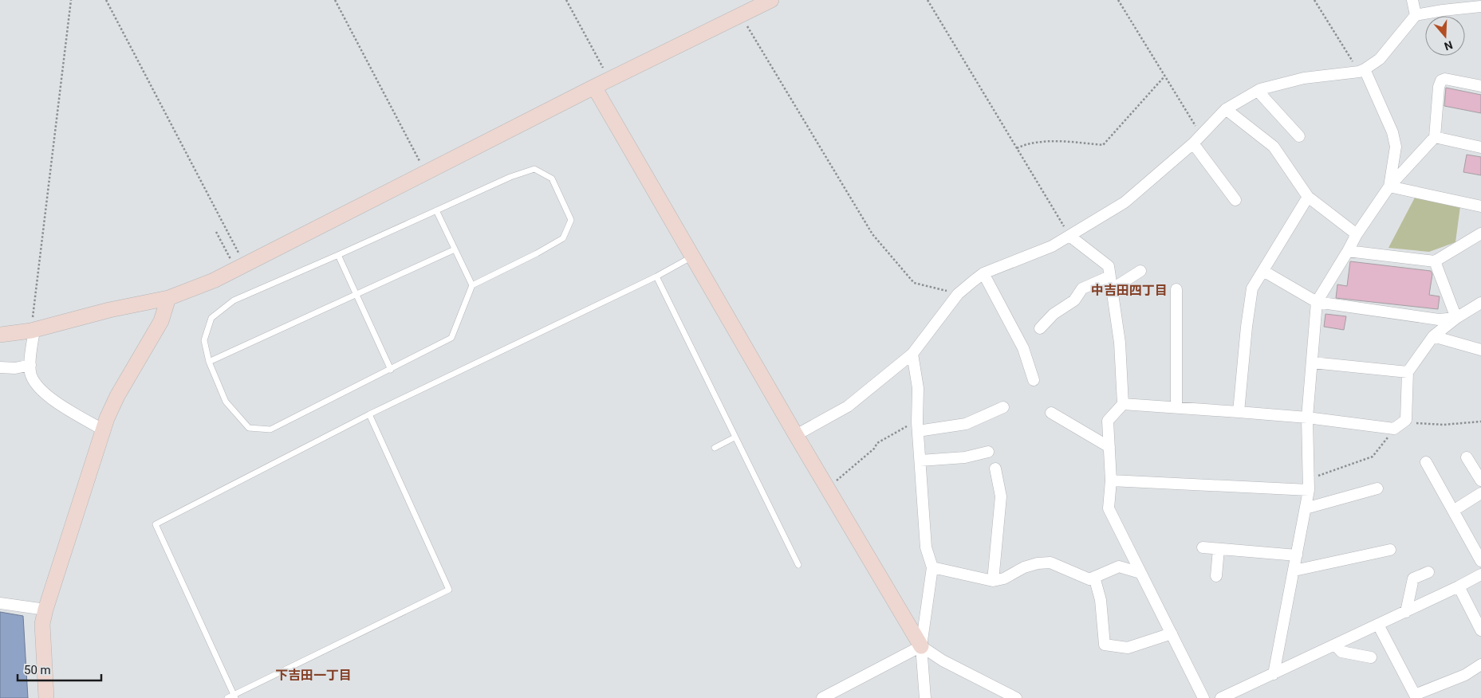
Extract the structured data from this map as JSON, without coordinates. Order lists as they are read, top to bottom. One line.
{"districts":["中吉田四丁目","下吉田一丁目"],"scale_bar":"50 m","north":"bottom"}
